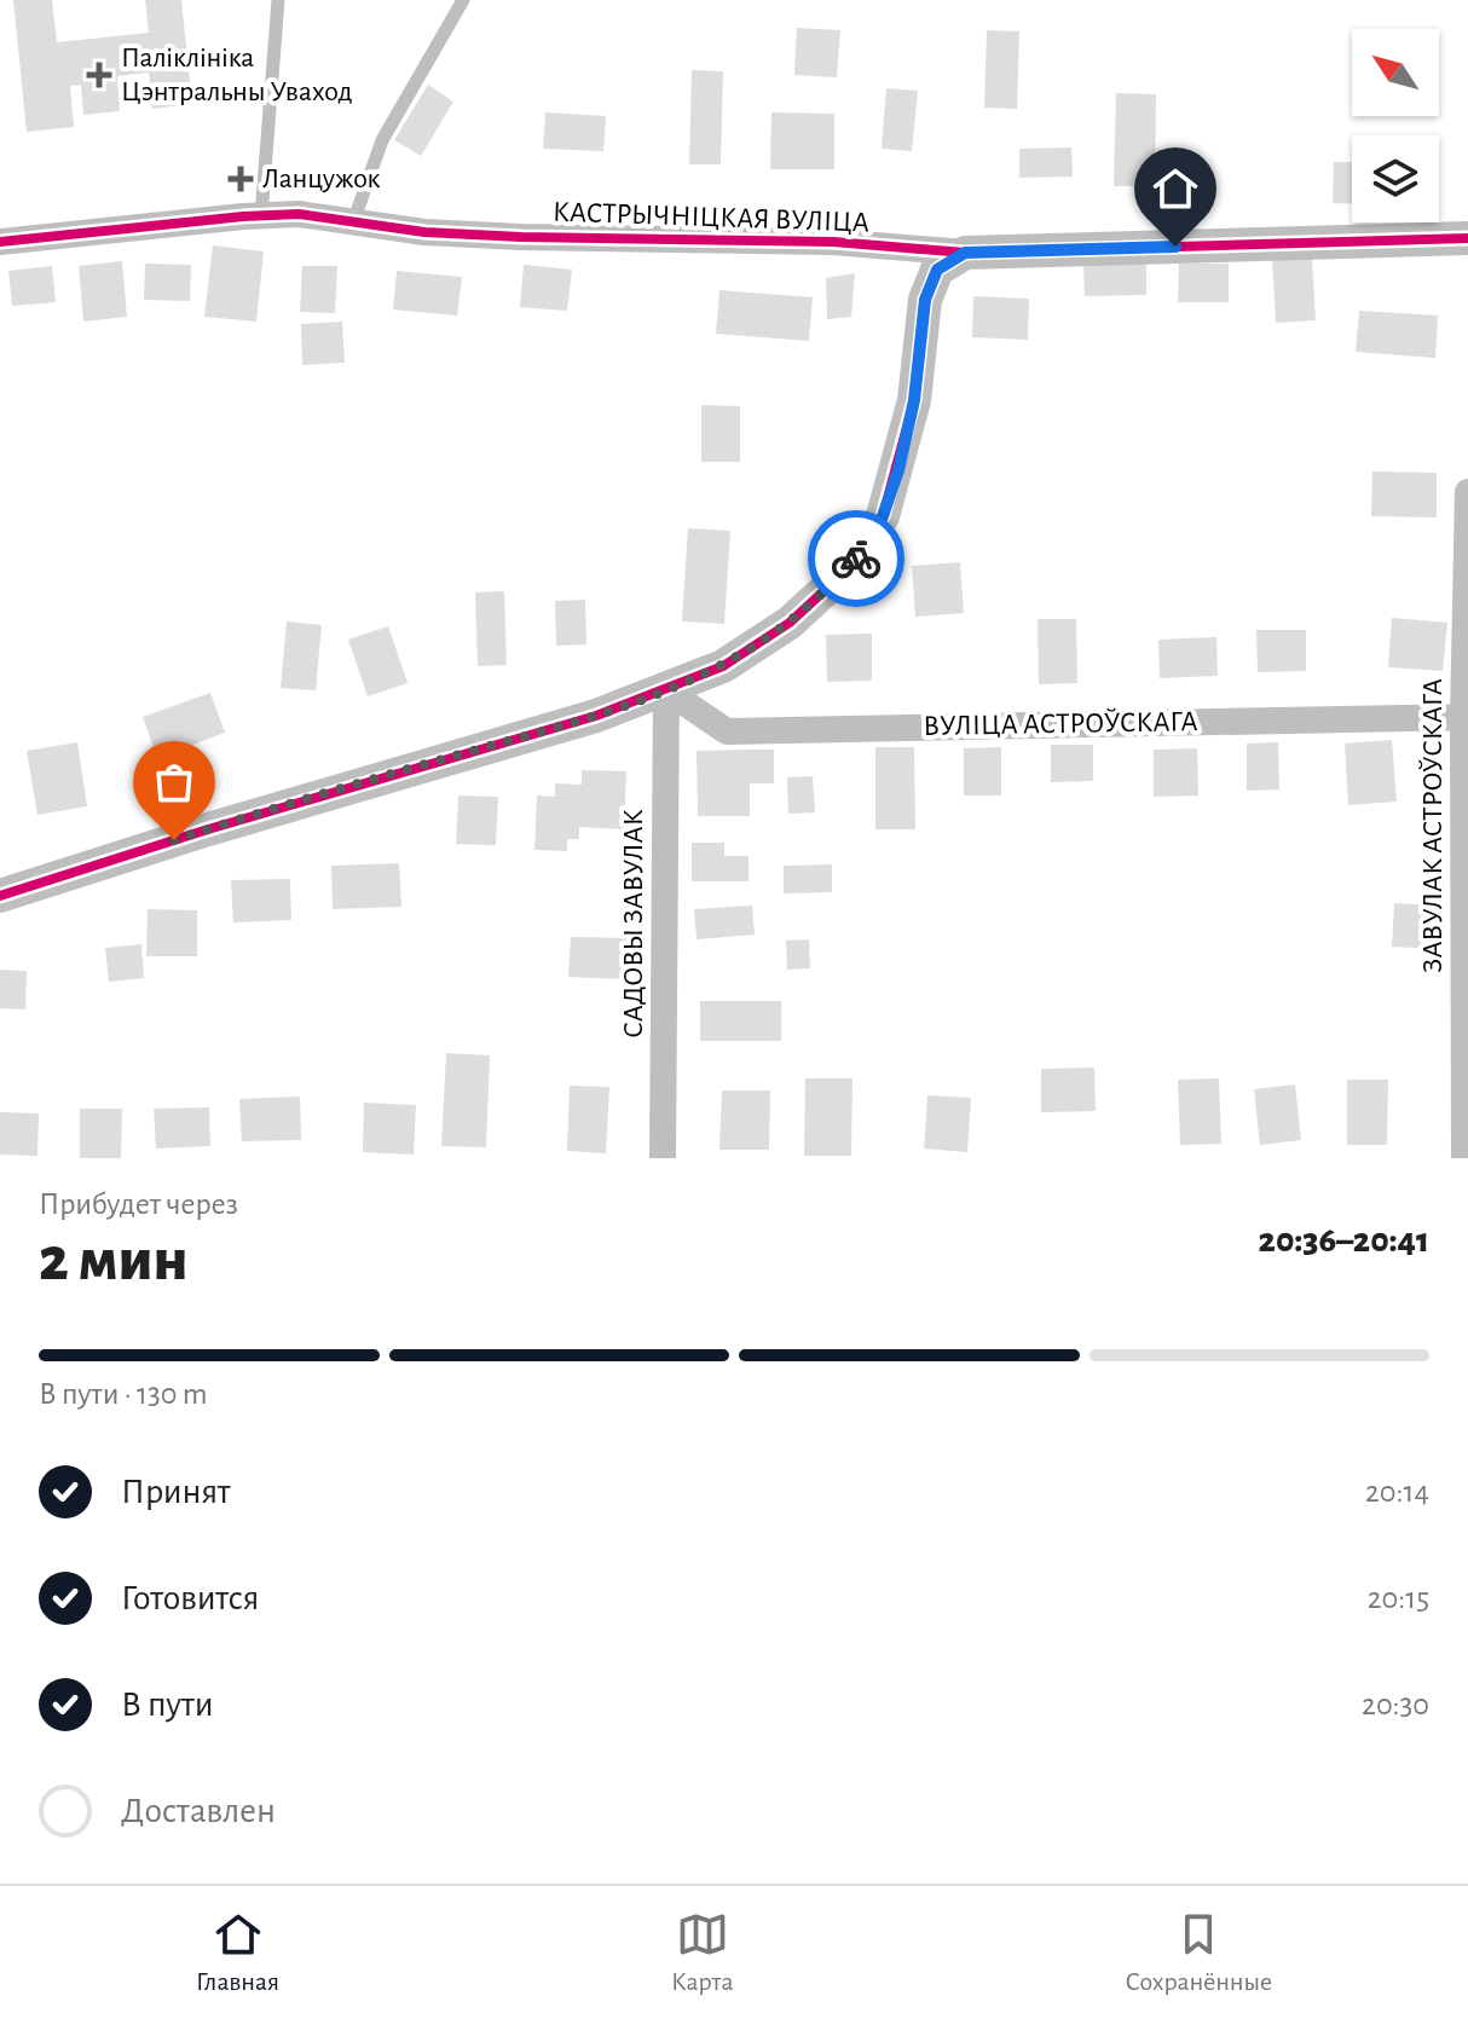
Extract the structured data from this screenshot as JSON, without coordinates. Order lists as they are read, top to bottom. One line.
{"streets":{"street":["КАСТРЫЧНІЦКАЯ ВУЛІЦА","ВУЛІЦА АСТРОЎСКАГА","ЗАВУЛАК АСТРОЎСКАГА","САДОВЫ ЗАВУЛАК"]},"crossings":[["ВУЛІЦА АСТРОЎСКАГА","ЗАВУЛАК АСТРОЎСКАГА"],["ВУЛІЦА АСТРОЎСКАГА","САДОВЫ ЗАВУЛАК"]],"places":{"health":["Паліклініка Цэнтральны Уваход","Ланцужок"]},"north":"top left","page":{"heading":["2 мин","Прибудет через","20:36–20:41"],"bar":"В пути · 130 m","list":[["Принят","20:14"],["Готовится","20:15"],["В пути","20:30"],"Доставлен"],"tabs":["Главная","Карта","Сохранённые"]}}
